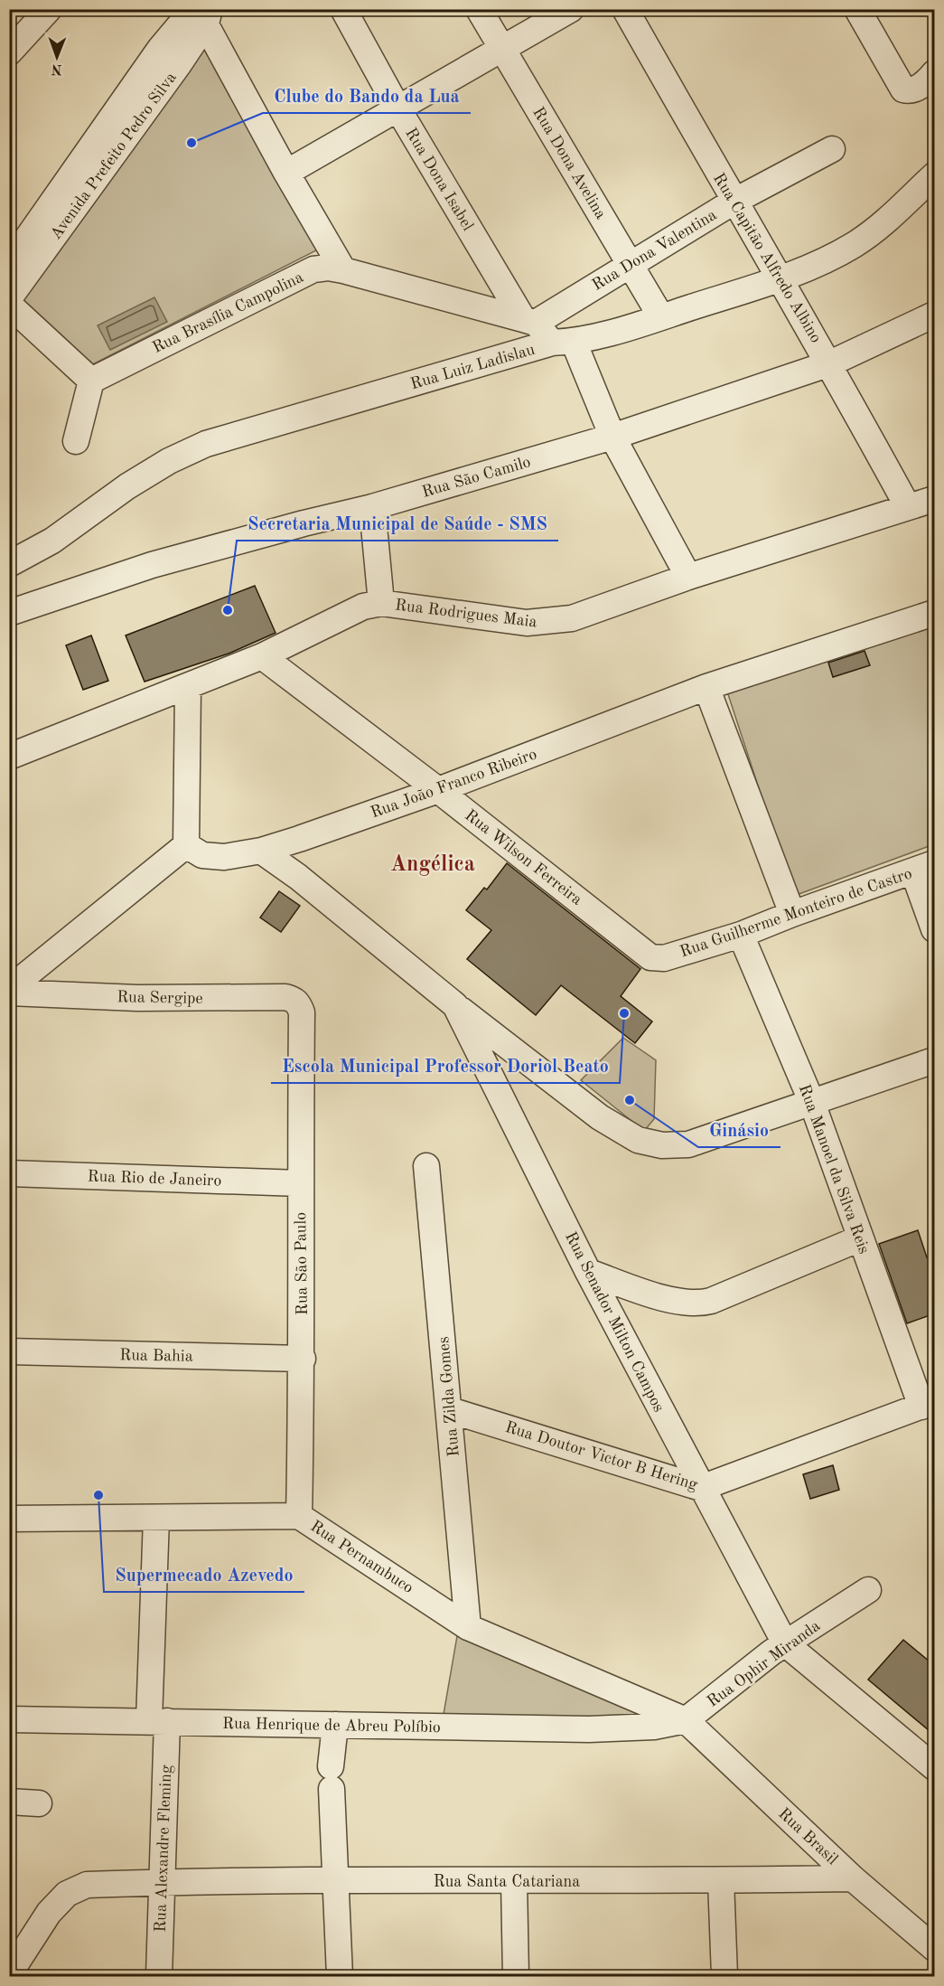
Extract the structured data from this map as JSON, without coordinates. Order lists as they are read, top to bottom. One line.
{"streets":{"street":["Avenida Prefeito Pedro Silva","Rua Dona Avelina","Rua Dona Isabel","Rua Dona Valentina","Rua Capitão Alfredo Albino","Rua Brasília Campolina","Rua Luiz Ladislau","Rua São Camilo","Rua Rodrigues Maia","Rua João Franco Ribeiro","Rua Wilson Ferreira","Rua Guilherme Monteiro de Castro","Rua Sergipe","Rua Manoel da Silva Reis","Rua Rio de Janeiro","Rua São Paulo","Rua Senador Milton Campos","Rua Bahia","Rua Zilda Gomes","Rua Doutor Victor B Hering","Rua Pernambuco","Rua Ophir Miranda","Rua Henrique de Abreu Políbio","Rua Brasil","Rua Alexandre Fleming","Rua Santa Catariana"]},"crossings":[["Rua Dona Avelina","Rua Dona Valentina"],["Rua Dona Avelina","Rua Luiz Ladislau"],["Rua Dona Isabel","Rua Dona Valentina"],["Rua Dona Isabel","Rua Brasília Campolina"],["Rua Dona Isabel","Rua Luiz Ladislau"],["Rua Dona Valentina","Rua Capitão Alfredo Albino"],["Rua Dona Valentina","Rua Brasília Campolina"],["Rua Capitão Alfredo Albino","Rua Luiz Ladislau"],["Rua Capitão Alfredo Albino","Rua São Camilo"],["Rua Capitão Alfredo Albino","Rua Rodrigues Maia"],["Rua Rodrigues Maia","Rua Wilson Ferreira"],["Rua João Franco Ribeiro","Rua Wilson Ferreira"],["Rua João Franco Ribeiro","Rua Senador Milton Campos"],["Rua Wilson Ferreira","Rua Guilherme Monteiro de Castro"],["Rua Guilherme Monteiro de Castro","Rua Manoel da Silva Reis"],["Rua Sergipe","Rua São Paulo"],["Rua Manoel da Silva Reis","Rua Doutor Victor B Hering"],["Rua Rio de Janeiro","Rua São Paulo"],["Rua São Paulo","Rua Bahia"],["Rua São Paulo","Rua Pernambuco"],["Rua Senador Milton Campos","Rua Doutor Victor B Hering"],["Rua Senador Milton Campos","Rua Ophir Miranda"],["Rua Zilda Gomes","Rua Doutor Victor B Hering"],["Rua Zilda Gomes","Rua Pernambuco"],["Rua Pernambuco","Rua Ophir Miranda"],["Rua Pernambuco","Rua Brasil"],["Rua Pernambuco","Rua Alexandre Fleming"],["Rua Ophir Miranda","Rua Henrique de Abreu Políbio"],["Rua Ophir Miranda","Rua Brasil"],["Rua Henrique de Abreu Políbio","Rua Alexandre Fleming"],["Rua Brasil","Rua Santa Catariana"],["Rua Alexandre Fleming","Rua Santa Catariana"]],"districts":["Angélica"],"places":["Clube do Bando da Lua","Secretaria Municipal de Saúde - SMS","Escola Municipal Professor Doriol Beato","Ginásio","Supermecado Azevedo"],"north":"bottom"}
